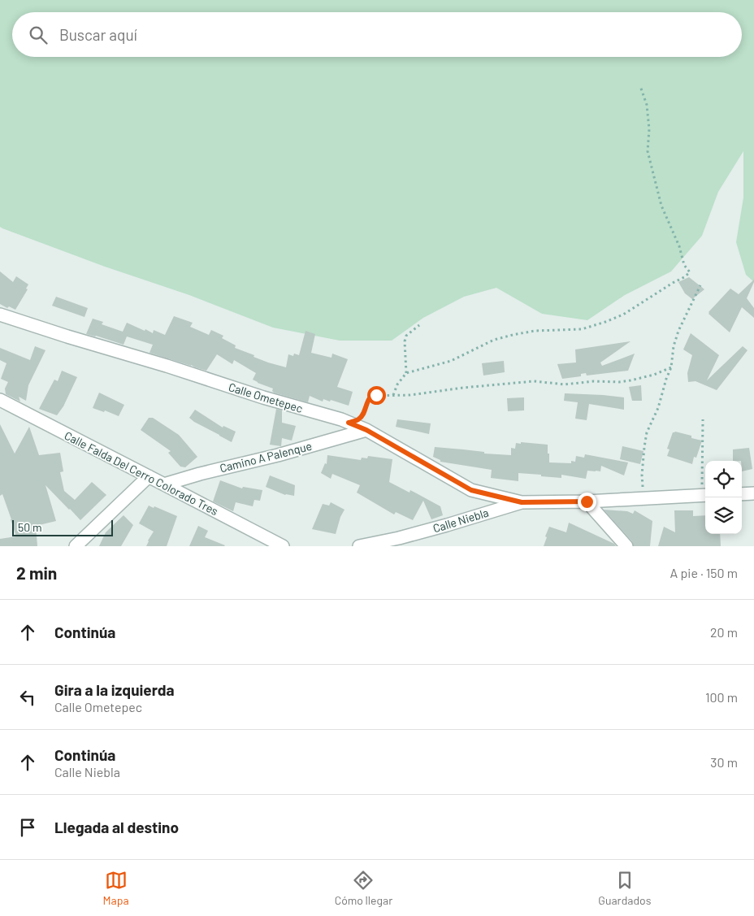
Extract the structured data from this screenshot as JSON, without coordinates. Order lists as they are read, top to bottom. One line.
{"streets":{"street":["Calle Ometepec","Camino A Palenque","Calle Falda Del Cerro Colorado Tres","Calle Niebla"]},"crossings":[["Calle Ometepec","Camino A Palenque"],["Calle Ometepec","Calle Niebla"],["Camino A Palenque","Calle Falda Del Cerro Colorado Tres"]],"scale_bar":"50 m","page":{"search":"Buscar aquí","scale":"50 m","heading":["2 min","A pie · 150 m"],"list":[["Continúa","20 m"],["Gira a la izquierda","Calle Ometepec","100 m"],["Continúa","Calle Niebla","30 m"],"Llegada al destino"],"nav":["Mapa","Cómo llegar","Guardados"]}}
